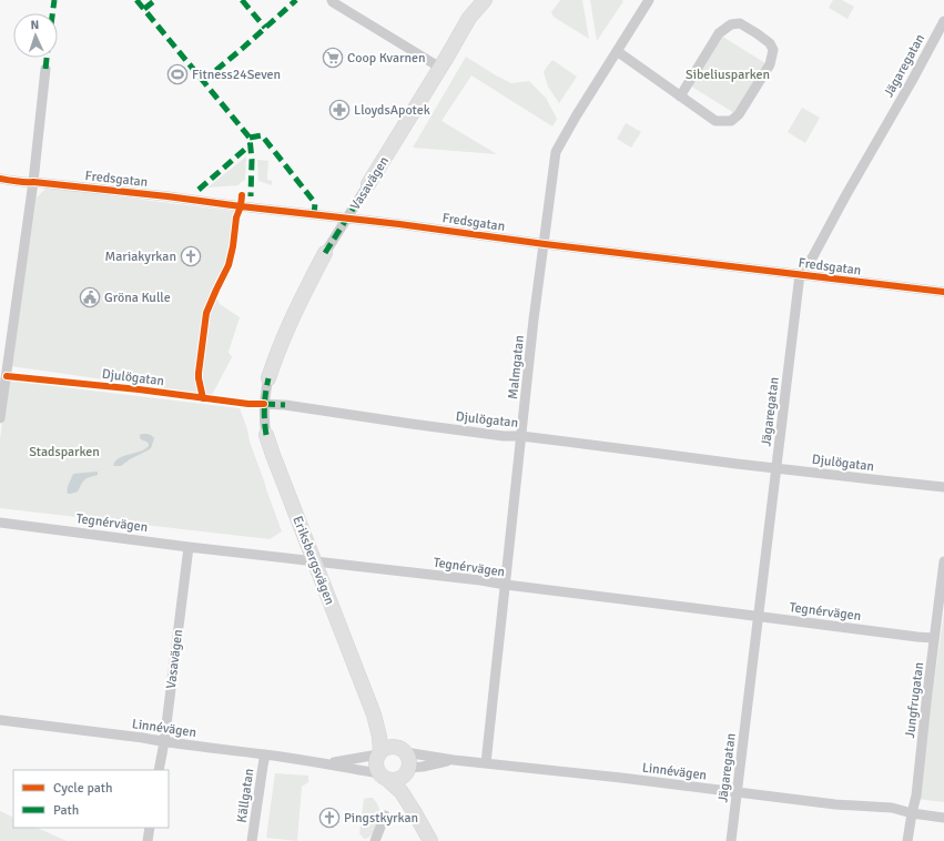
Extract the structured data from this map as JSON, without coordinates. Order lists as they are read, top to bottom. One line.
{"streets":{"main road":["Vasavägen","Eriksbergsvägen"],"street":["Jägaregatan","Fredsgatan","Malmgatan","Djulögatan","Tegnérvägen","Jungfrugatan","Linnévägen","Källgatan"]},"crossings":[["Jägaregatan","Fredsgatan"],["Jägaregatan","Djulögatan"],["Jägaregatan","Tegnérvägen"],["Jägaregatan","Linnévägen"],["Fredsgatan","Vasavägen"],["Fredsgatan","Malmgatan"],["Vasavägen","Djulögatan"],["Vasavägen","Tegnérvägen"],["Vasavägen","Eriksbergsvägen"],["Vasavägen","Linnévägen"],["Malmgatan","Djulögatan"],["Malmgatan","Tegnérvägen"],["Malmgatan","Linnévägen"],["Djulögatan","Eriksbergsvägen"],["Tegnérvägen","Eriksbergsvägen"],["Tegnérvägen","Jungfrugatan"],["Eriksbergsvägen","Linnévägen"],["Jungfrugatan","Linnévägen"],["Linnévägen","Källgatan"]],"parks":["Sibeliusparken","Stadsparken"],"places":{"supermarket":["Coop Kvarnen"],"sports":["Fitness24Seven"],"pharmacy":["LloydsApotek"],"church":["Mariakyrkan","Pingstkyrkan"],"public building":["Gröna Kulle"]},"legend":["Cycle path","Path"],"north":"top"}
